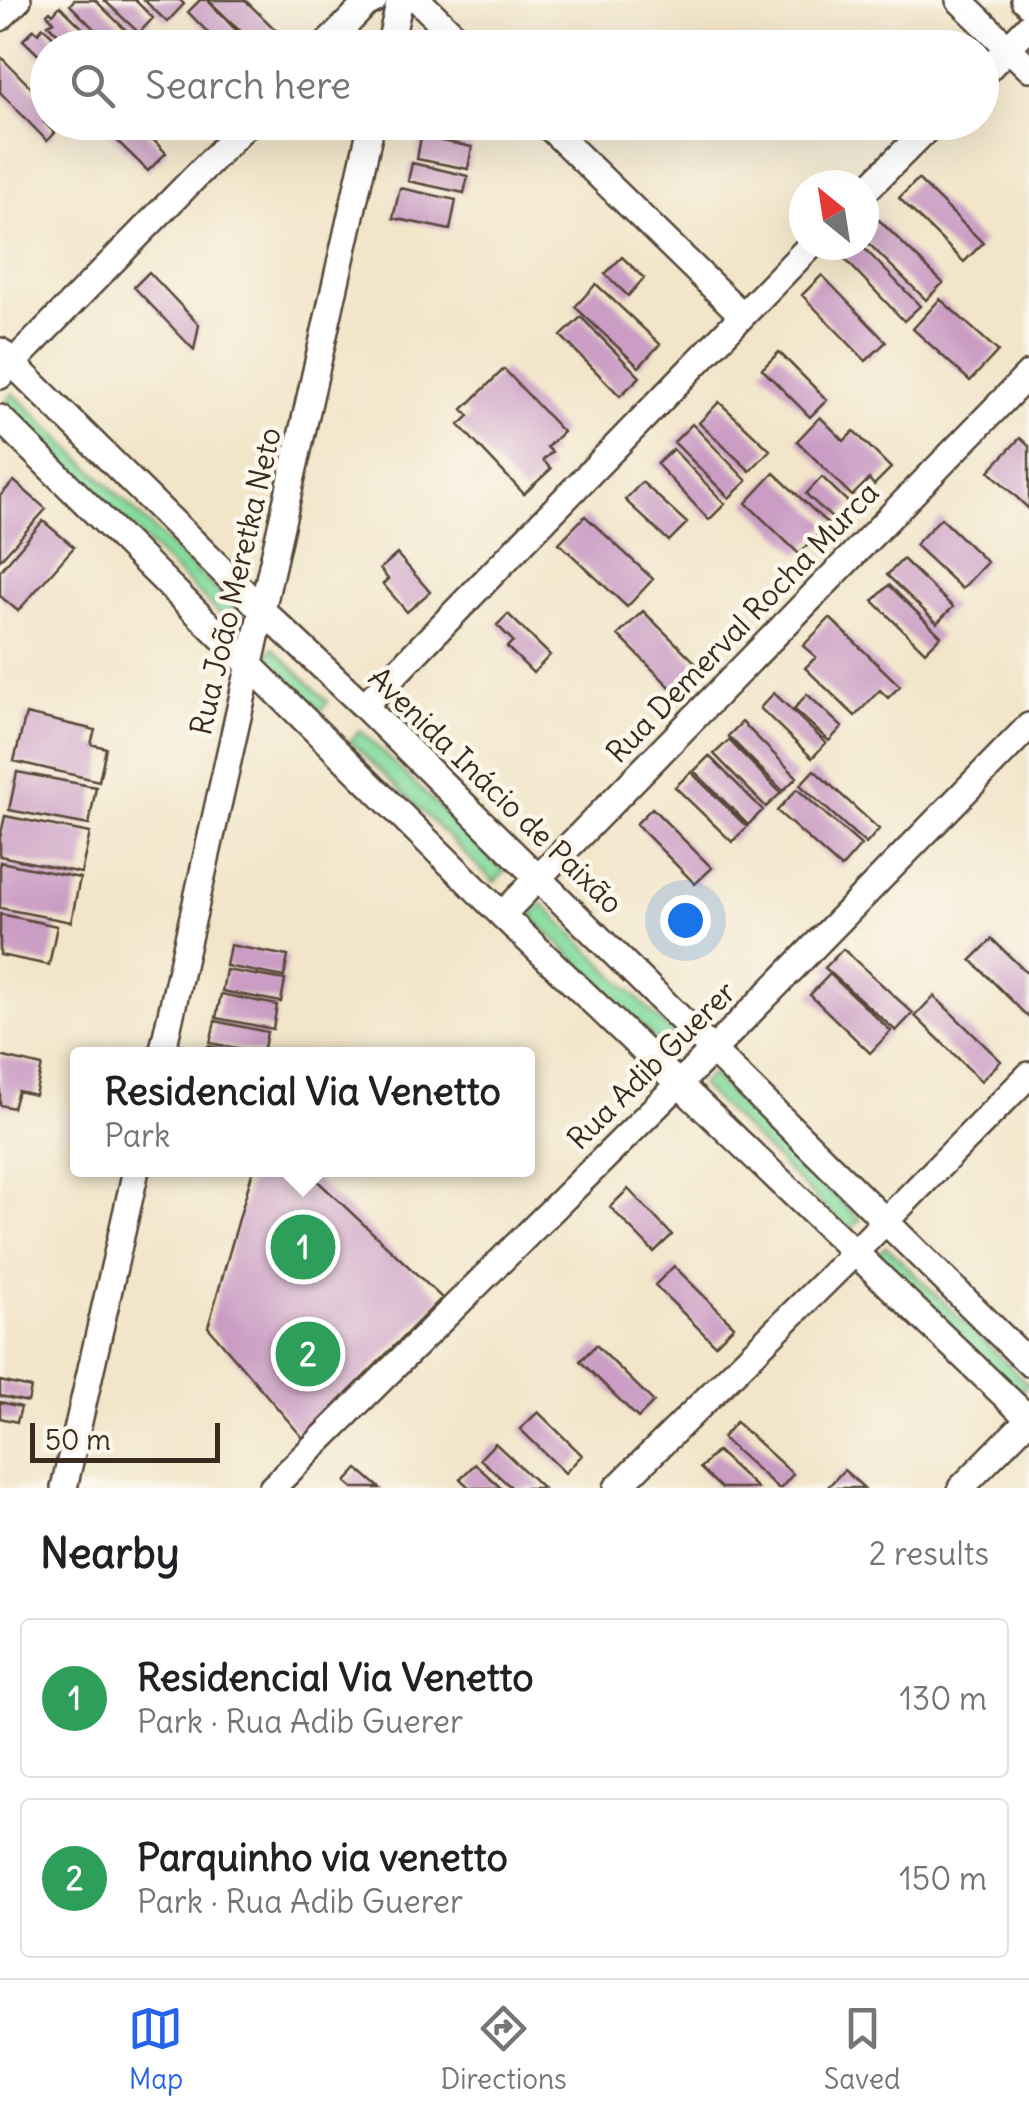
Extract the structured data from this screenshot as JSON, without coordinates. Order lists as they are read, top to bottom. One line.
{"streets":{"street":["Rua João Meretka Neto","Rua Demerval Rocha Murca","Avenida Inácio de Paixão","Rua Adib Guerer"]},"crossings":[["Rua João Meretka Neto","Avenida Inácio de Paixão"],["Rua Demerval Rocha Murca","Avenida Inácio de Paixão"],["Avenida Inácio de Paixão","Rua Adib Guerer"]],"scale_bar":"50 m","north":"top left","page":{"search":"Search here","popup":["Residencial Via Venetto","Park"],"pins":["1","2"],"scale":"50 m","heading":["Nearby","2 results"],"list":[{"mark":"1","name":"Residencial Via Venetto","note":"Park · Rua Adib Guerer","value":"130 m"},{"mark":"2","name":"Parquinho via venetto","note":"Park · Rua Adib Guerer","value":"150 m"}],"nav":["Map","Directions","Saved"]}}
